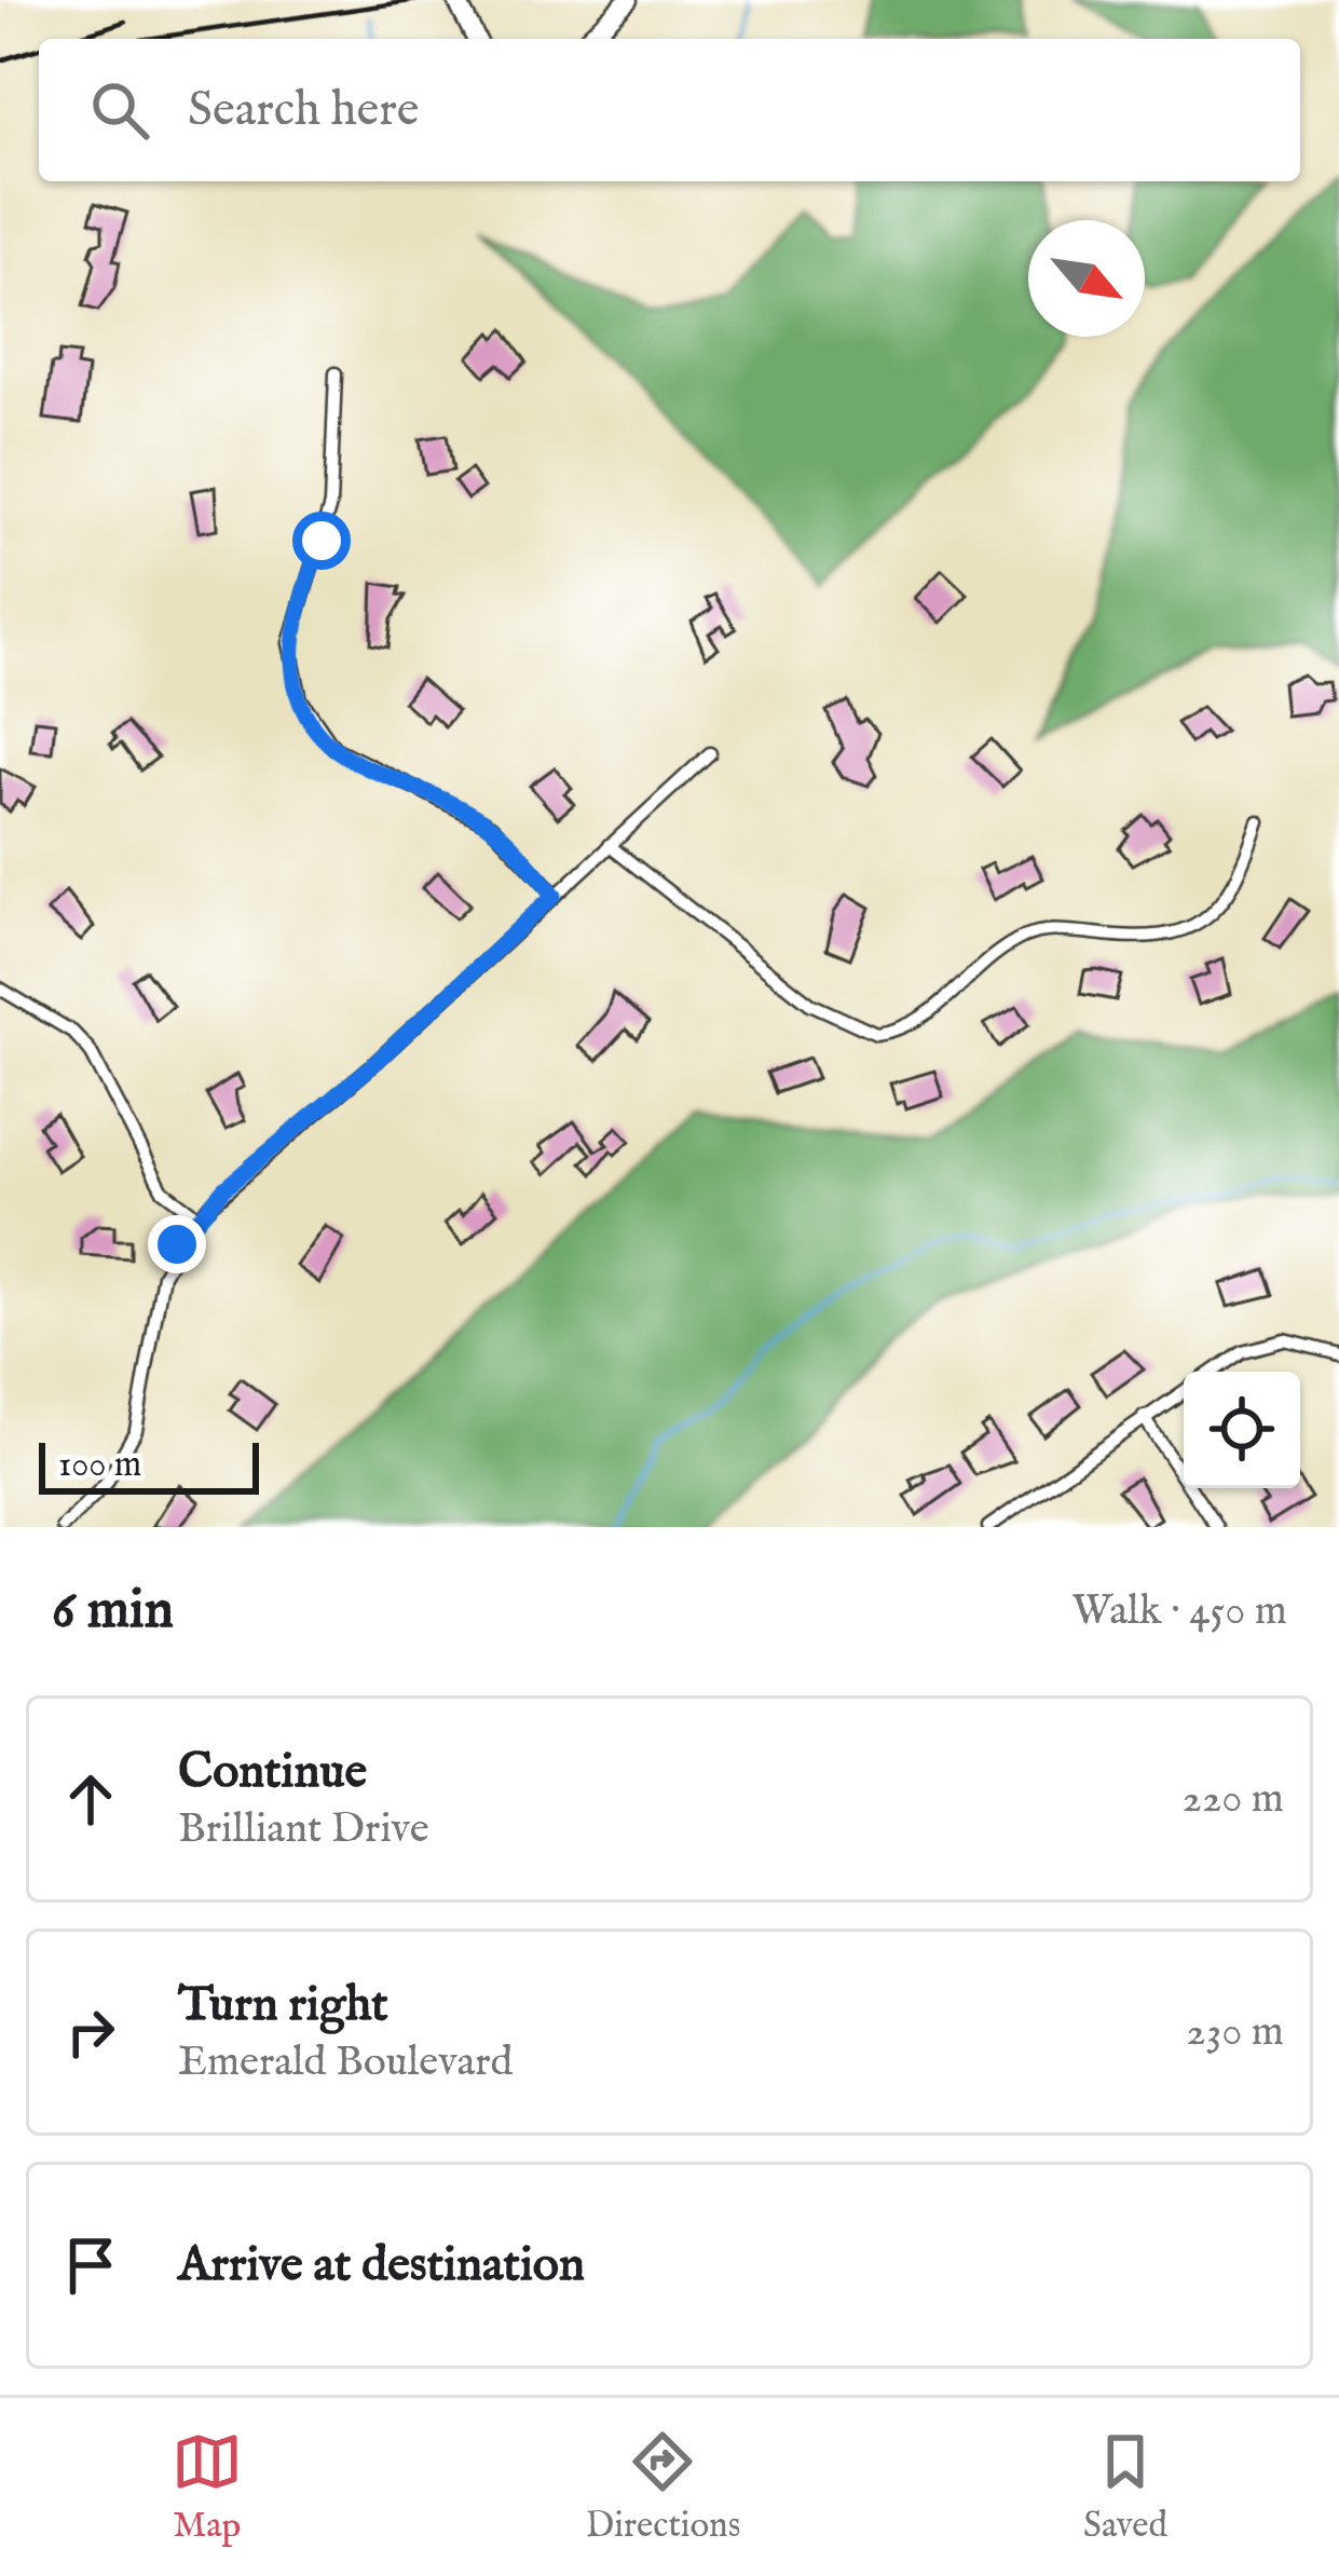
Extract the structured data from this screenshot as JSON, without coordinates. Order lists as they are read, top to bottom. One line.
{"scale_bar":"100 m","north":"bottom right","page":{"search":"Search here","scale":"100 m","heading":["6 min","Walk · 450 m"],"list":[["Continue","Brilliant Drive","220 m"],["Turn right","Emerald Boulevard","230 m"],"Arrive at destination"],"nav":["Map","Directions","Saved"]}}
